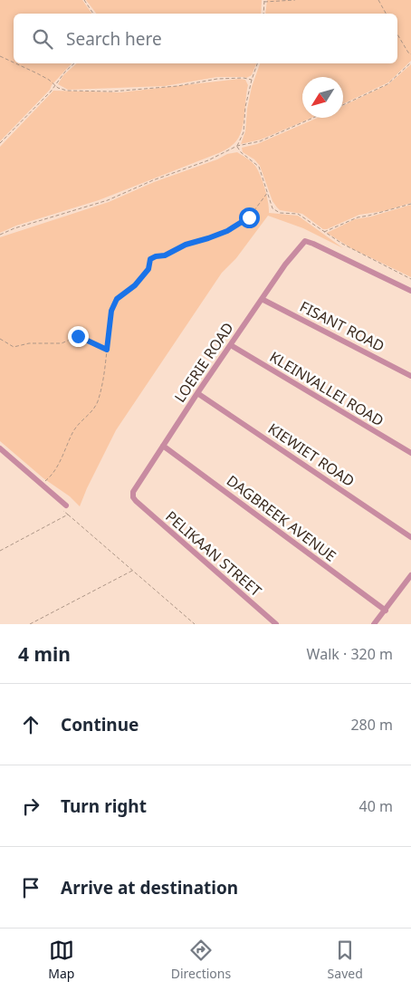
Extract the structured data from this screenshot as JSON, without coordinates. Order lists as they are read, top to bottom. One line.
{"streets":{"street":["FISANT ROAD","LOERIE ROAD","KLEINVALLEI ROAD","KIEWIET ROAD","DAGBREEK AVENUE","PELIKAAN STREET"]},"crossings":[["FISANT ROAD","LOERIE ROAD"],["LOERIE ROAD","KLEINVALLEI ROAD"],["LOERIE ROAD","KIEWIET ROAD"],["LOERIE ROAD","DAGBREEK AVENUE"],["LOERIE ROAD","PELIKAAN STREET"]],"north":"bottom left","page":{"search":"Search here","heading":["4 min","Walk · 320 m"],"list":[["Continue","280 m"],["Turn right","40 m"],"Arrive at destination"],"nav":["Map","Directions","Saved"]}}
